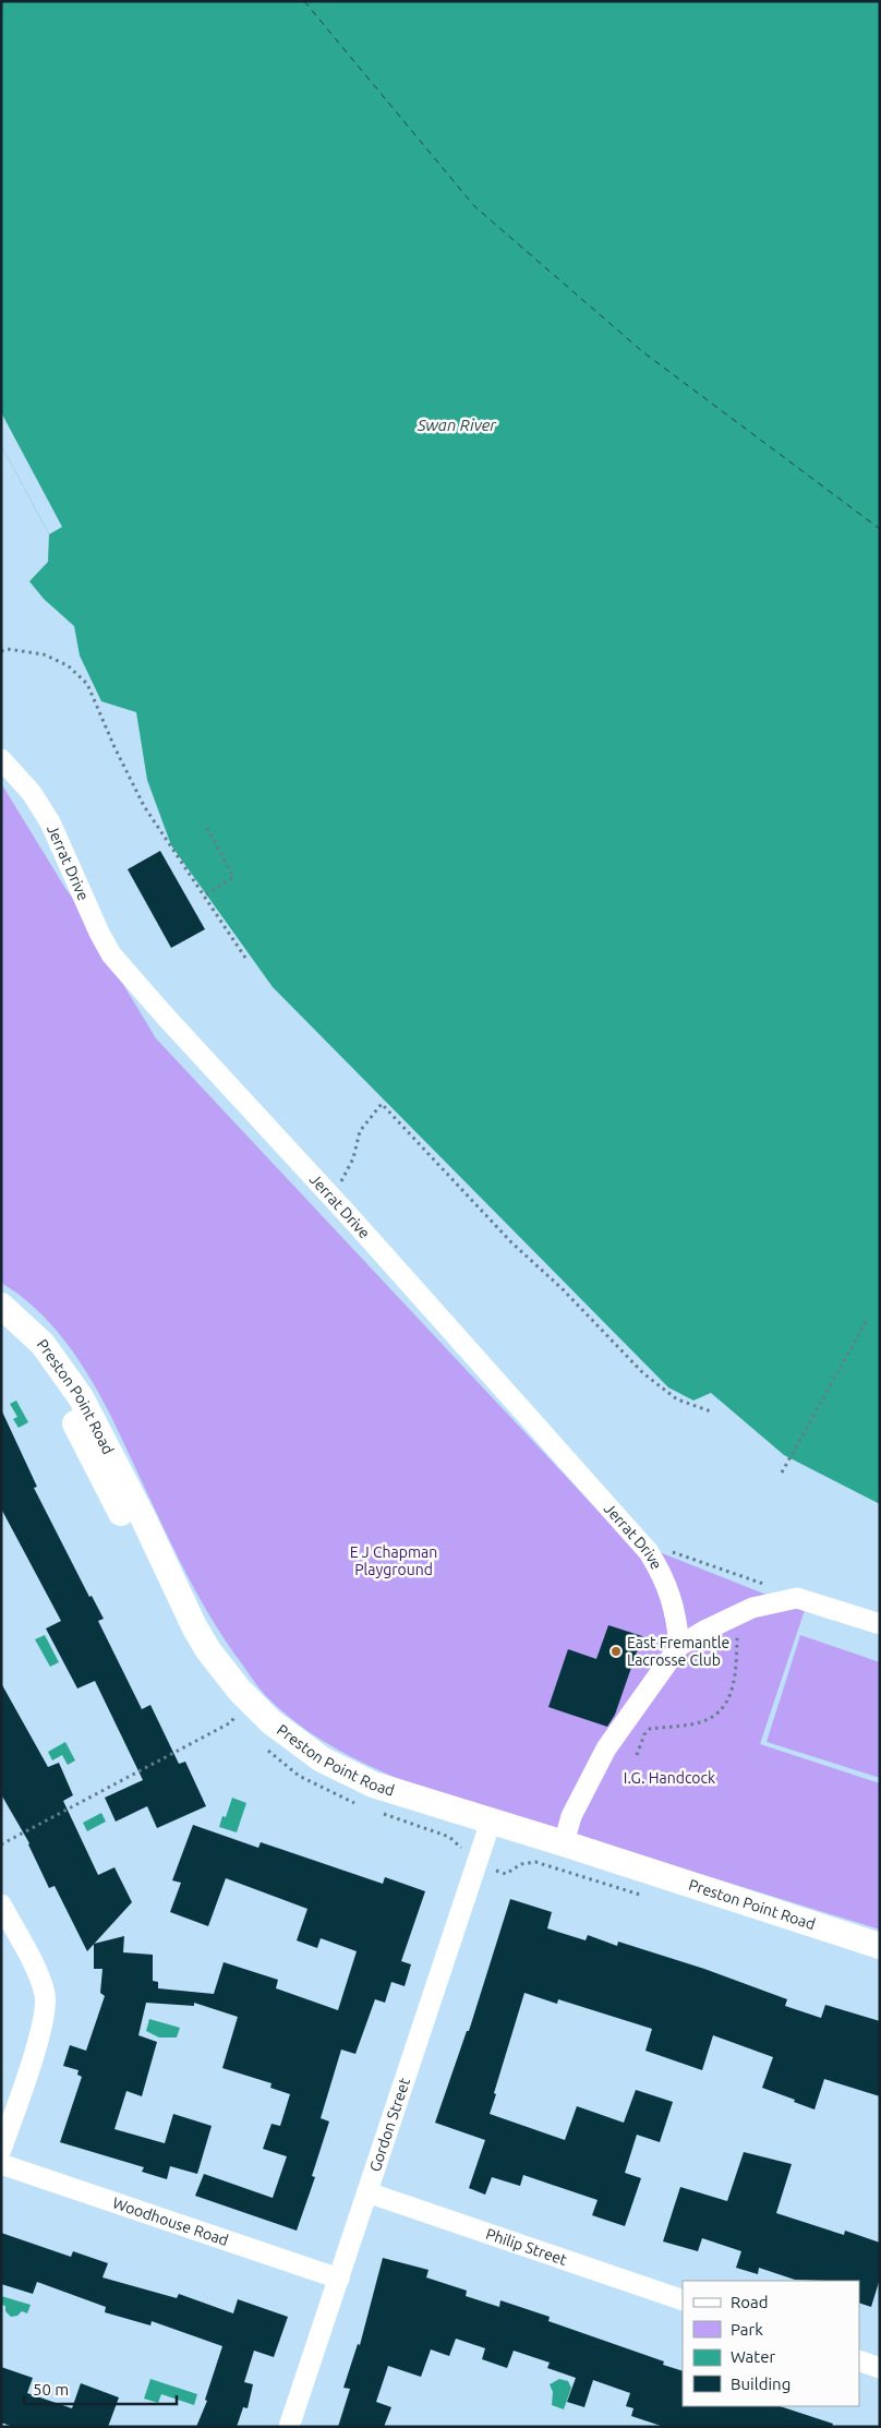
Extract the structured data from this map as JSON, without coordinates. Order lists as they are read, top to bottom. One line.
{"streets":{"main road":["Preston Point Road"],"street":["Jerrat Drive","Gordon Street","Woodhouse Road","Philip Street"]},"crossings":[["Preston Point Road","Gordon Street"],["Gordon Street","Woodhouse Road"],["Gordon Street","Philip Street"]],"water":["Swan River"],"parks":["E J Chapman Playground","I.G. Handcock"],"places":["East Fremantle Lacrosse Club"],"legend":["Road","Park","Water","Building"],"scale_bar":"50 m"}
